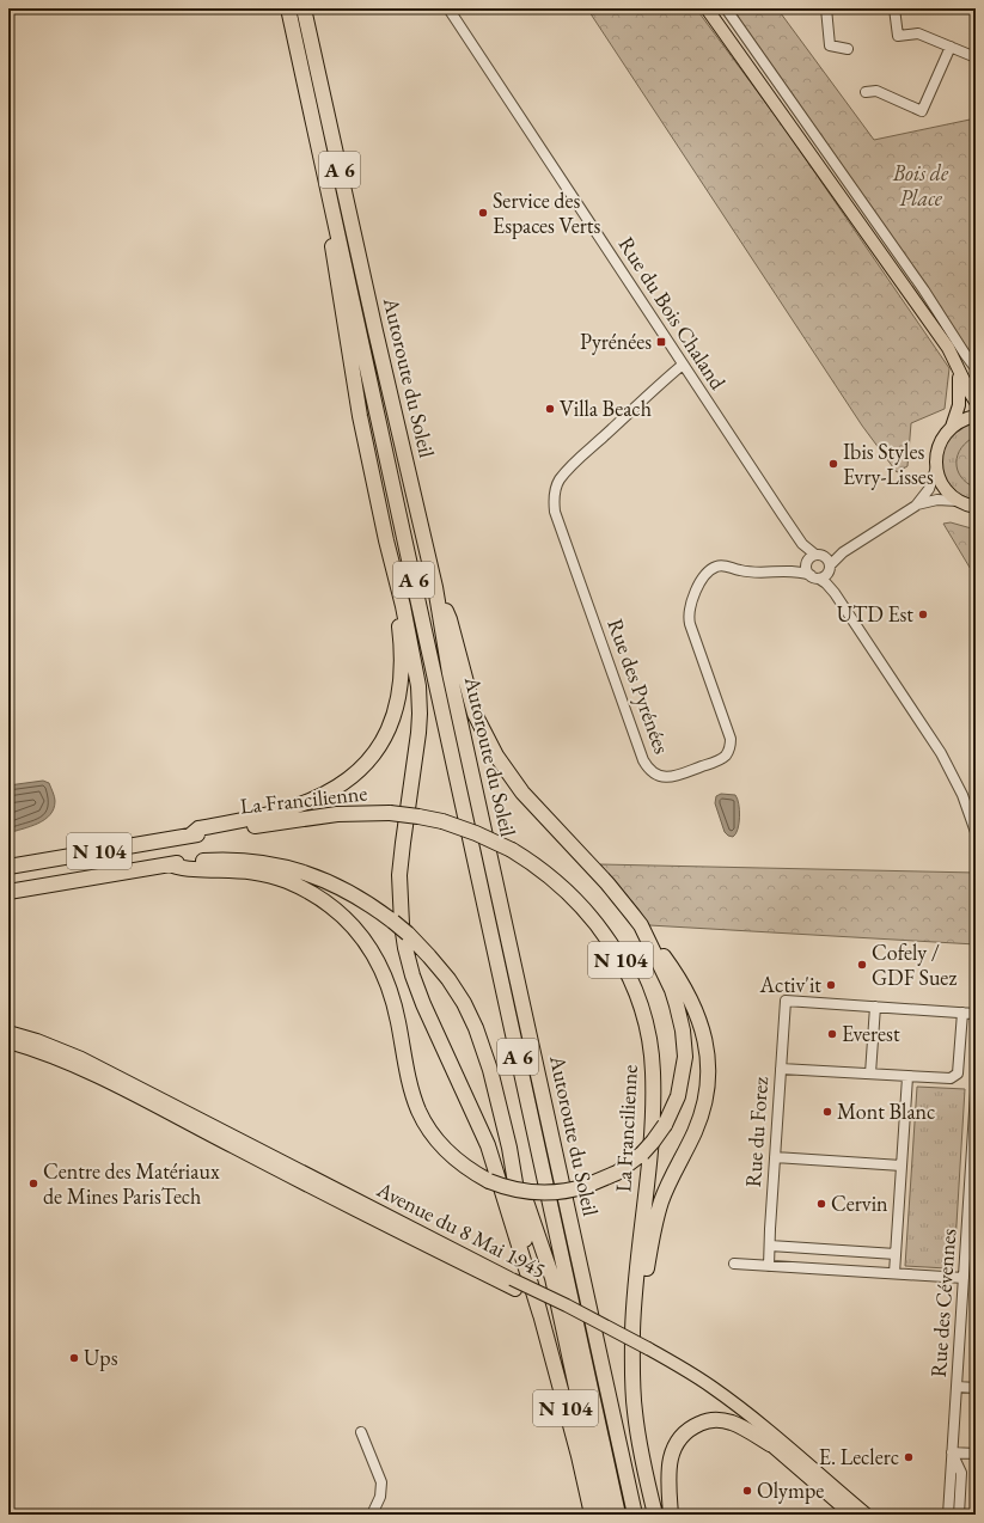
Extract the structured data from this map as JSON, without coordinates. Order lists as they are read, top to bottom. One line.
{"streets":{"highway":["A 6","Autoroute du Soleil","La Francilienne","N 104"],"main road":["Avenue du 8 Mai 1945"],"street":["Rue du Bois Chaland","Rue des Pyrénées","Rue du Forez","Rue des Cévennes"]},"crossings":[["Rue du Bois Chaland","Rue des Pyrénées"]],"parks":["Bois de Place"],"places":{"other":["Service des Espaces Verts","Villa Beach","Ibis Styles Evry-Lisses","UTD Est","Cofely / GDF Suez","Activ'it","Everest","Mont Blanc","Centre des Matériaux de Mines ParisTech","Cervin","Ups","E. Leclerc","Olympe"],"transit":["Pyrénées"]}}
